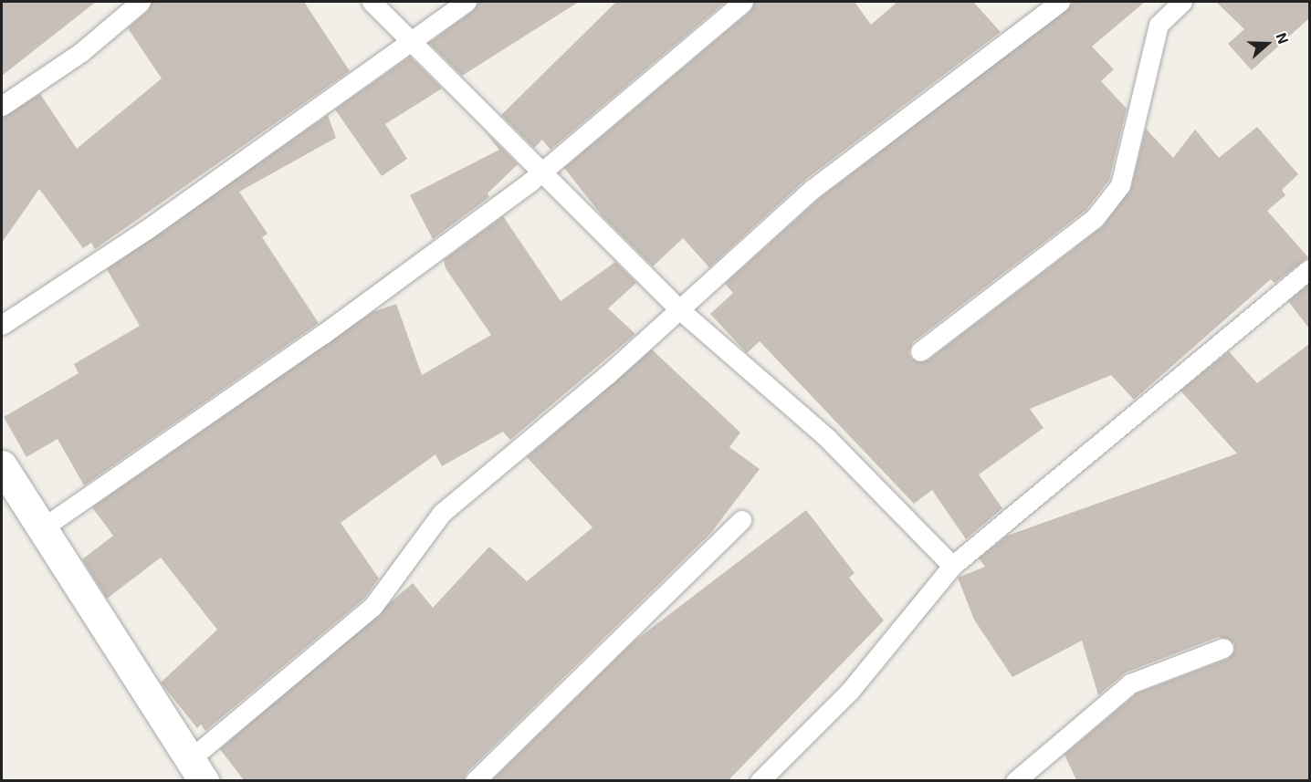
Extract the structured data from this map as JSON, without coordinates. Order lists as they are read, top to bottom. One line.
{"north":"right"}
